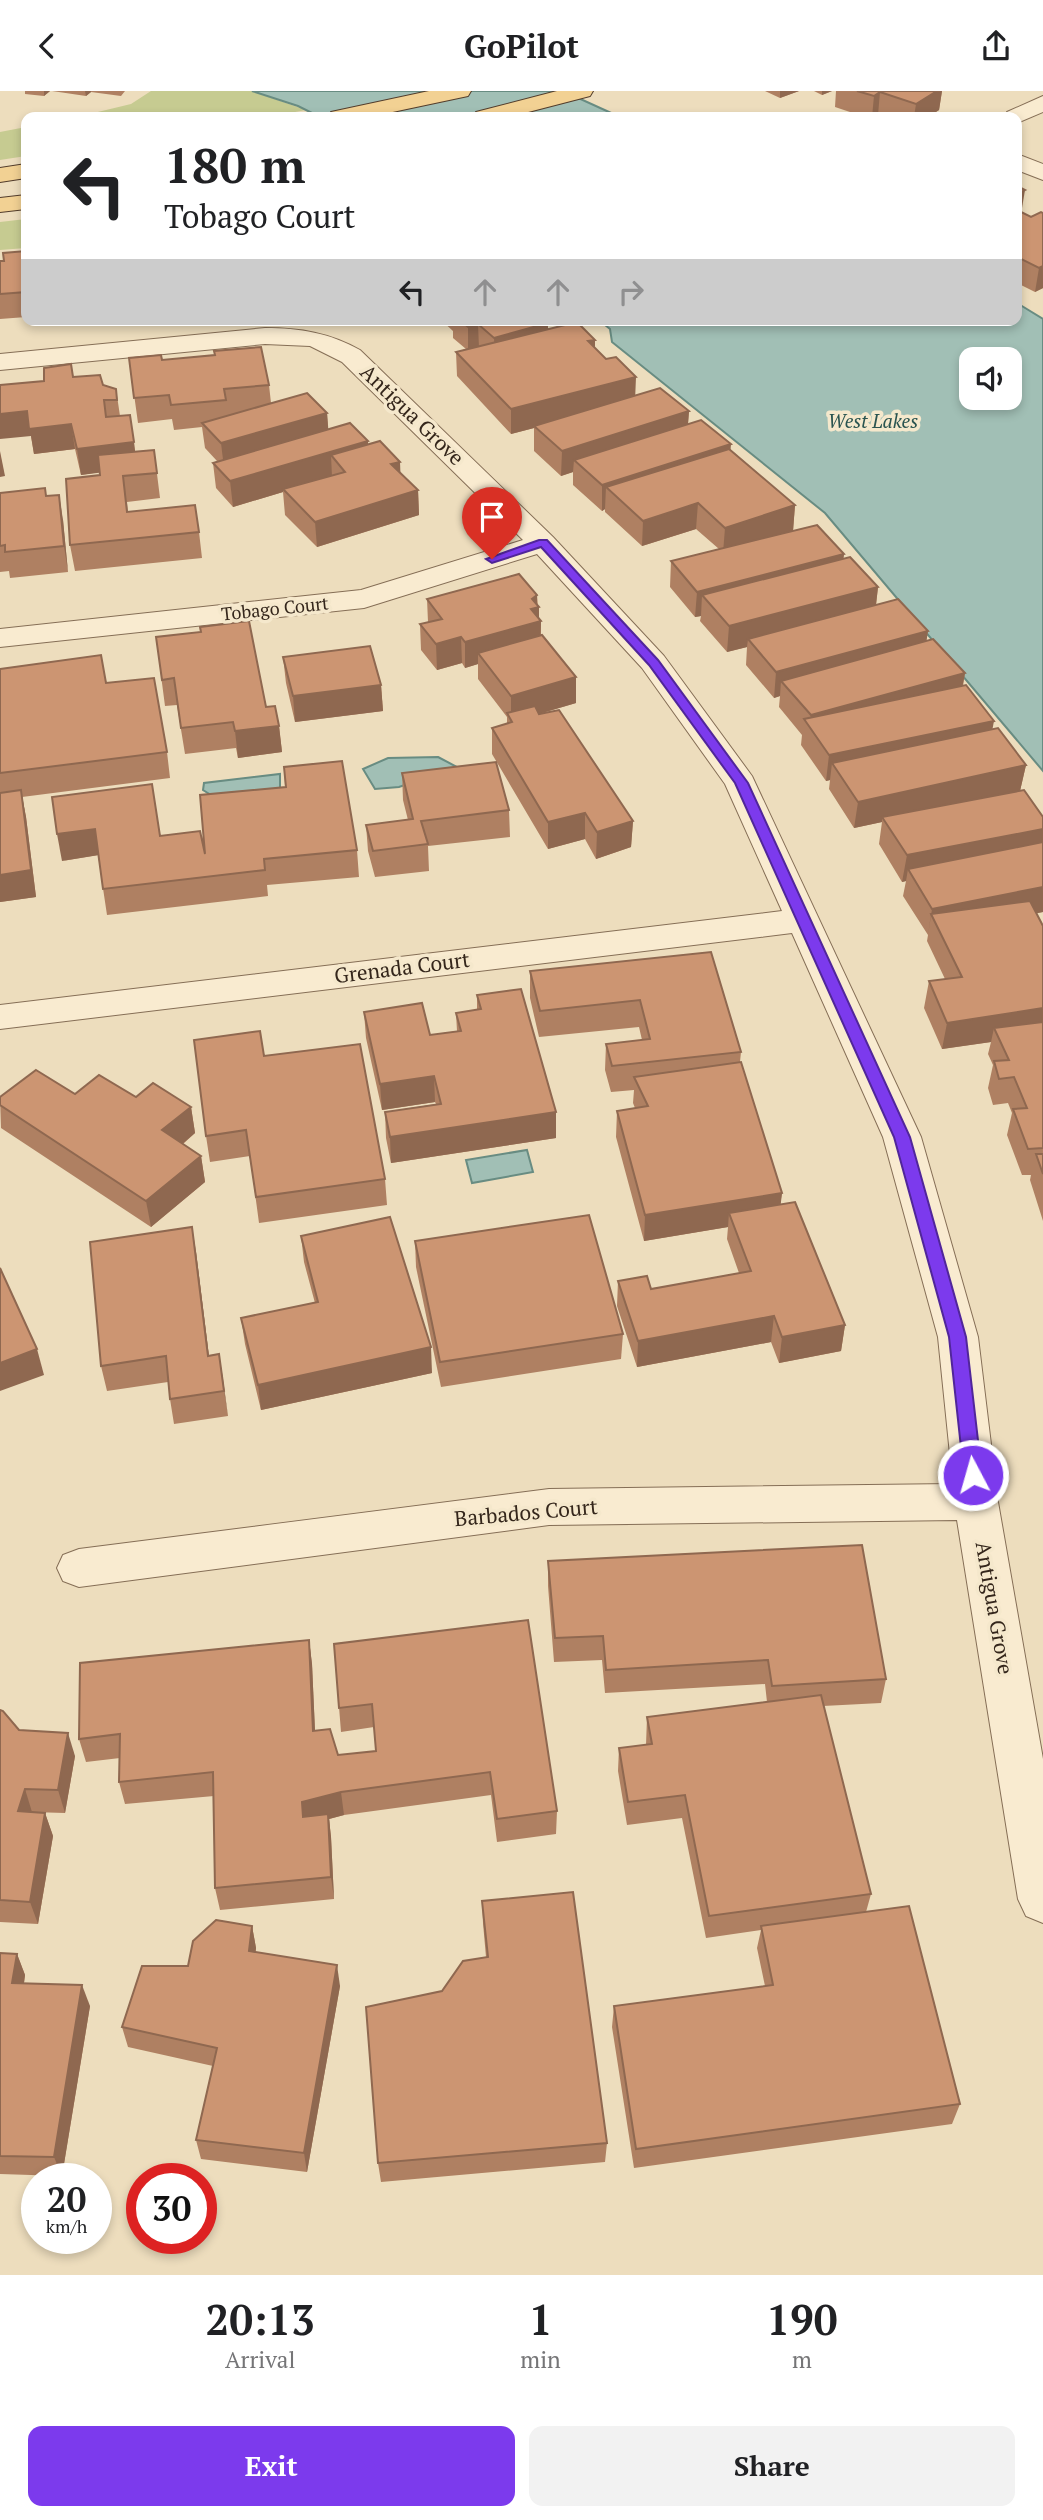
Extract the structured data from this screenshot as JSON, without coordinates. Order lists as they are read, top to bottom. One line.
{"streets":{"street":["Antigua Grove","Tobago Court","Grenada Court","Barbados Court"]},"crossings":[["Antigua Grove","Tobago Court"],["Antigua Grove","Grenada Court"],["Antigua Grove","Barbados Court"]],"water":["West Lakes"],"page":{"header":"GoPilot","turn":["180 m","Tobago Court"],"speed":"20 km/h","limit":"30","eta":["20:13","Arrival","1","min","190","m"],"buttons":["Exit","Share"]}}
